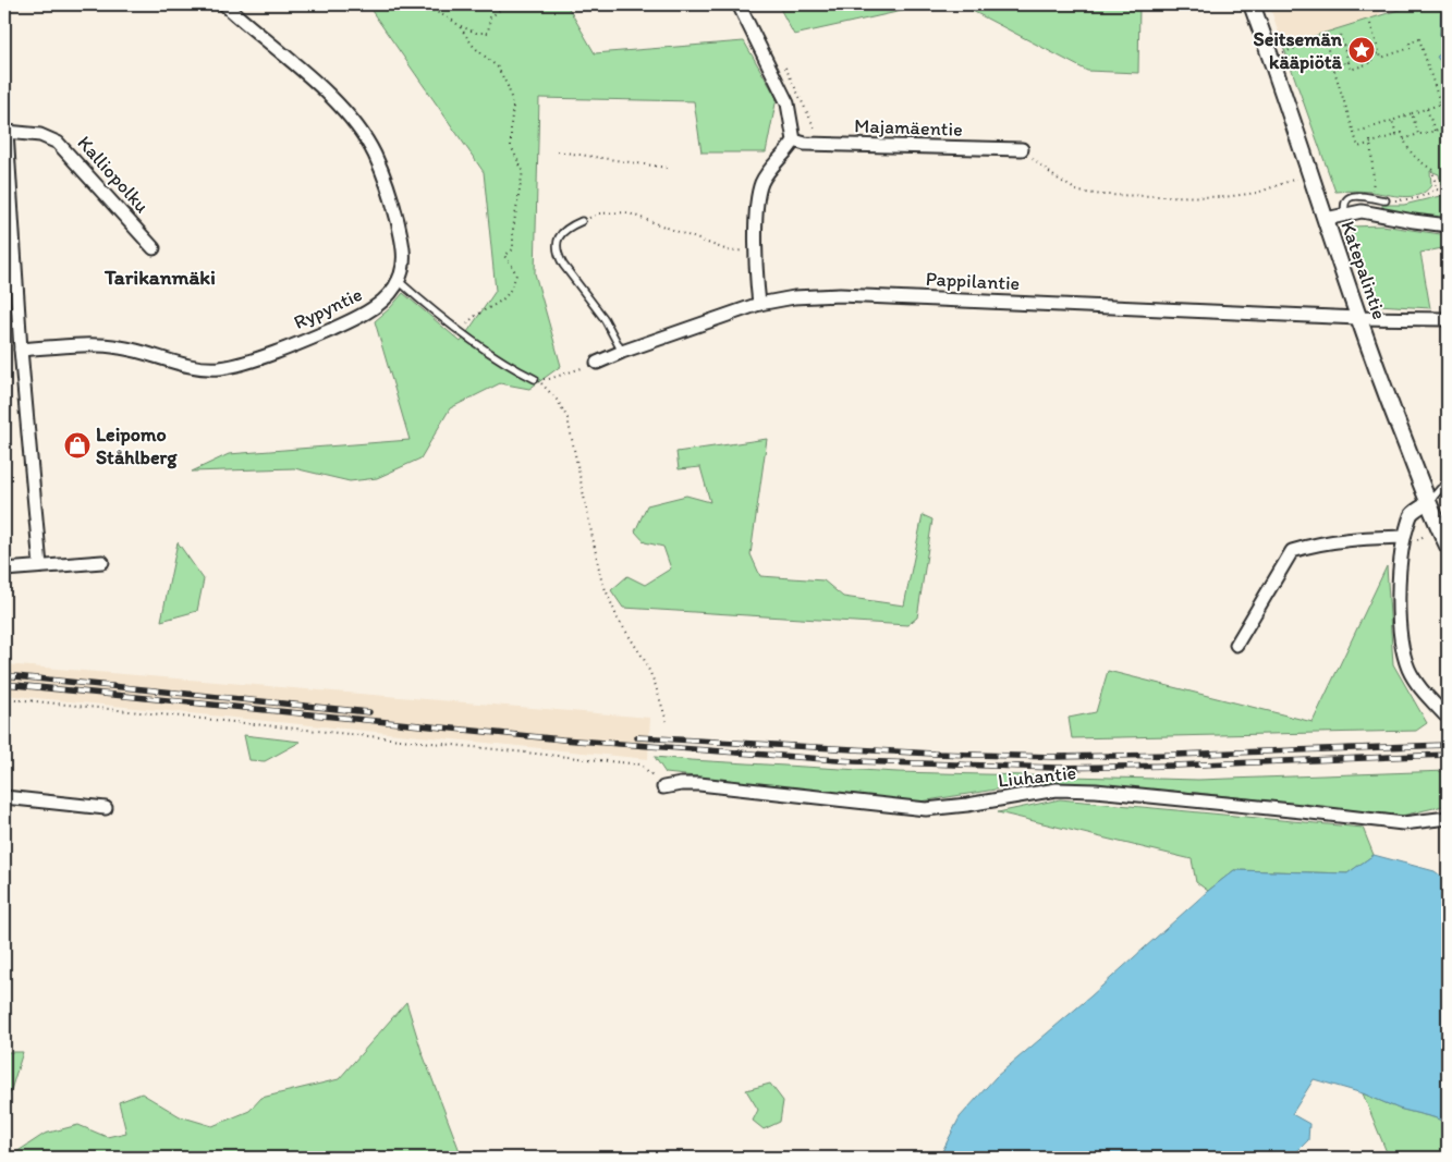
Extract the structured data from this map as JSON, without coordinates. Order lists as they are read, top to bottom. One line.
{"streets":{"street":["Majamäentie","Kalliopolku","Katepalintie","Pappilantie","Rypyntie","Liuhantie"]},"crossings":[["Katepalintie","Pappilantie"]],"districts":["Tarikanmäki"],"places":{"place":["Seitsemän kääpiötä"],"shop":["Leipomo Ståhlberg"]}}
